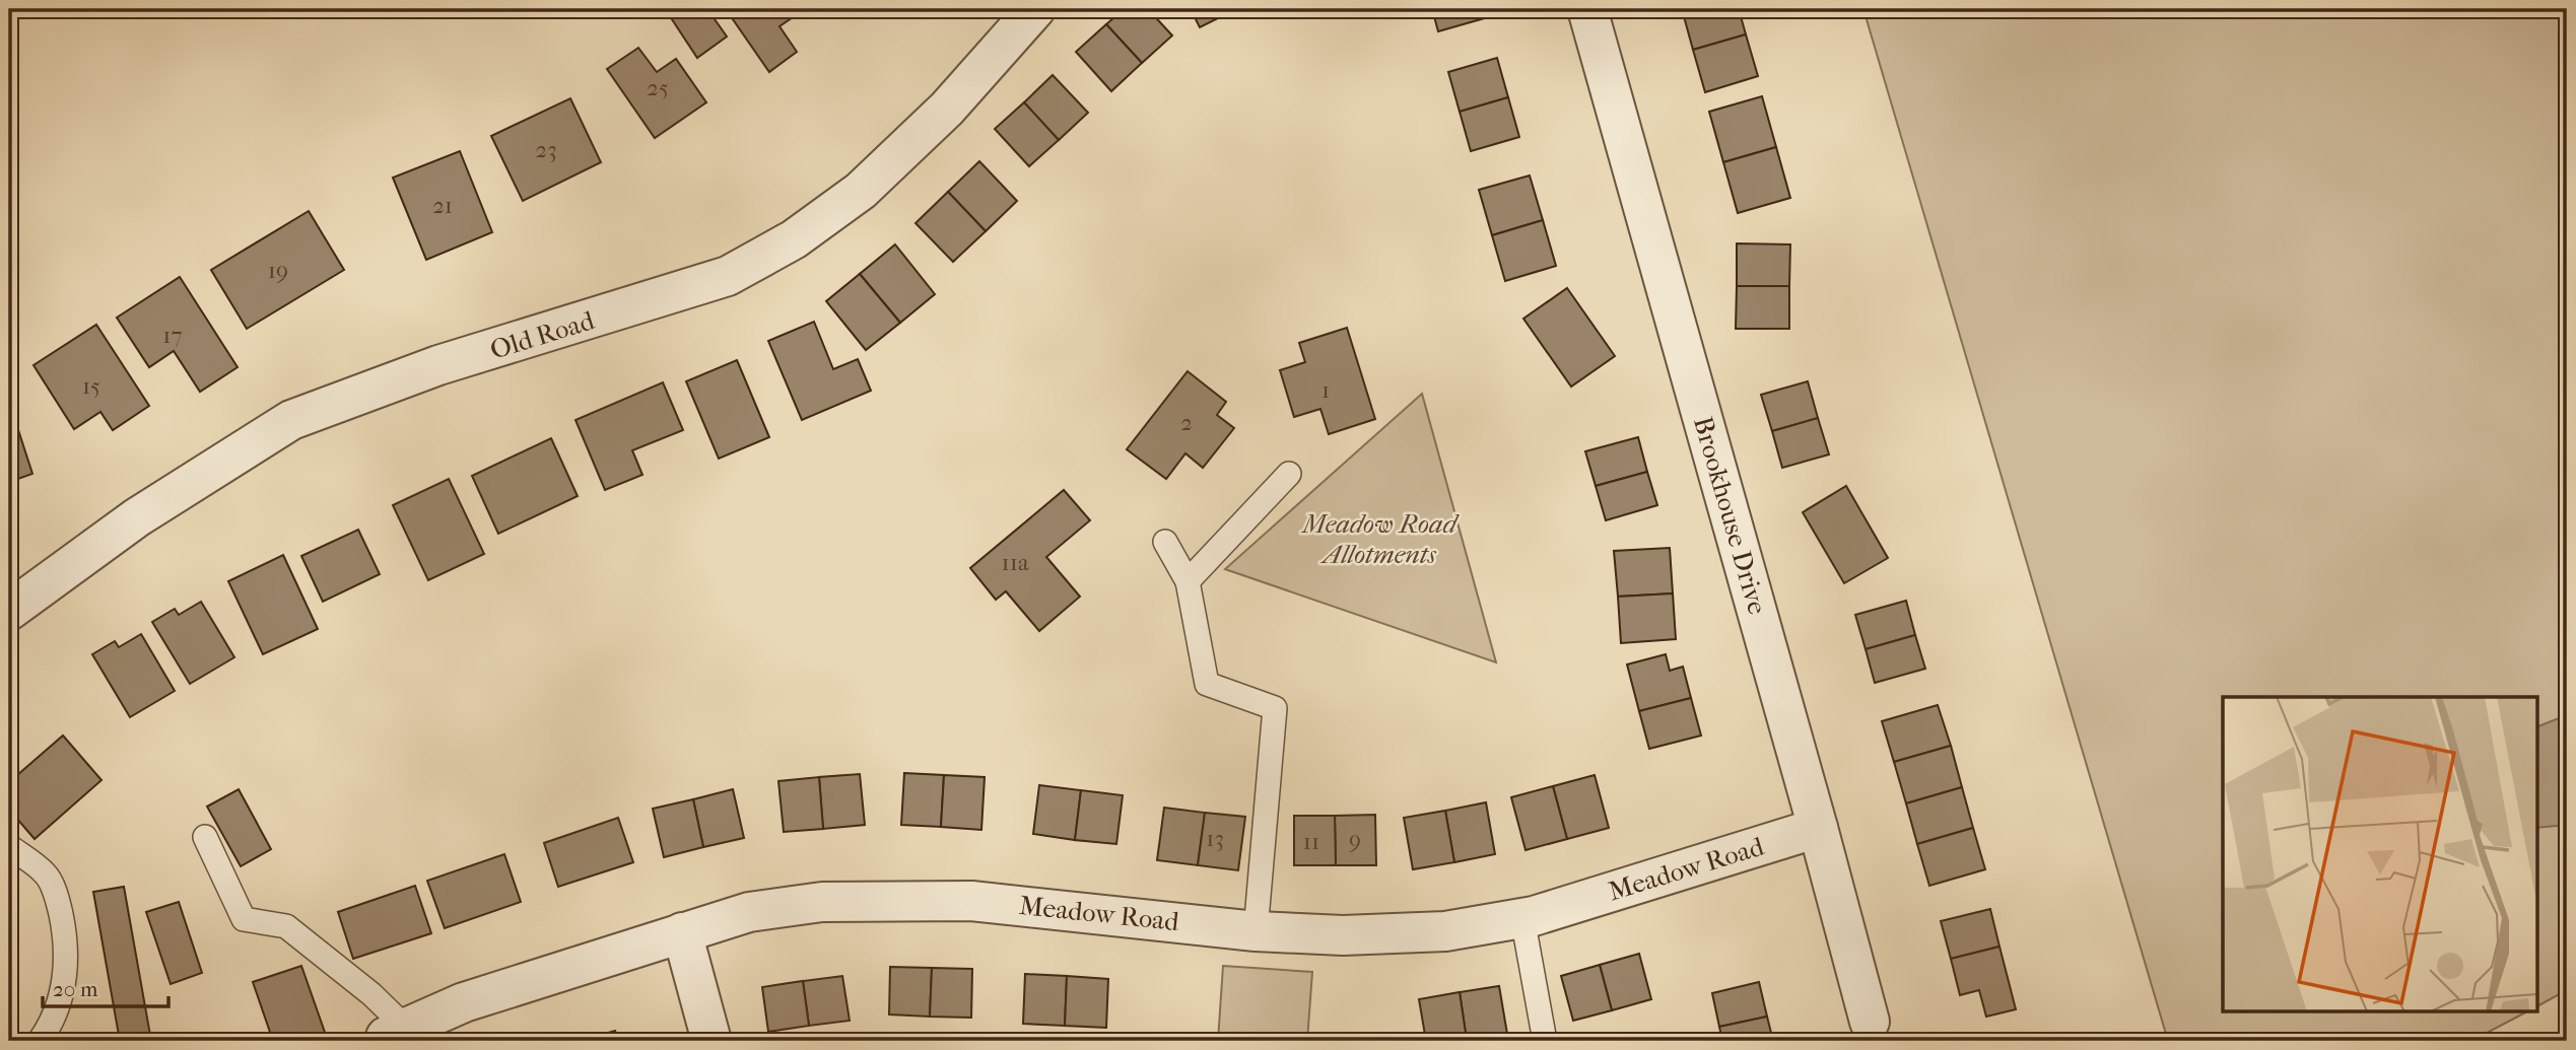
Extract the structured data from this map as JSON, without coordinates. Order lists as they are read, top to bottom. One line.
{"streets":{"street":["Old Road","Brookhouse Drive","Meadow Road"]},"crossings":[["Brookhouse Drive","Meadow Road"]],"parks":["Meadow Road Allotments"],"house_numbers":["25","23","21","19","17","15","1","2","11a","13","9","11"],"scale_bar":"20 m"}
